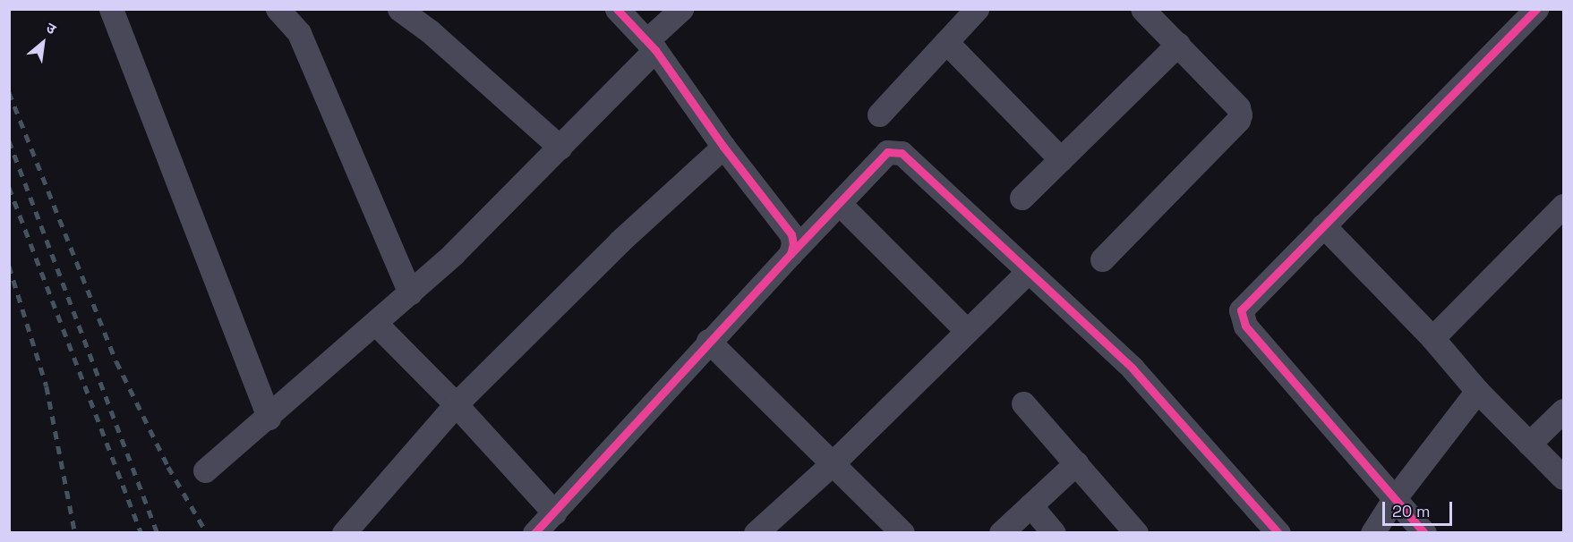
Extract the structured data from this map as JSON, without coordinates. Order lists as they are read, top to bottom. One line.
{"scale_bar":"20 m","north":"top right"}
